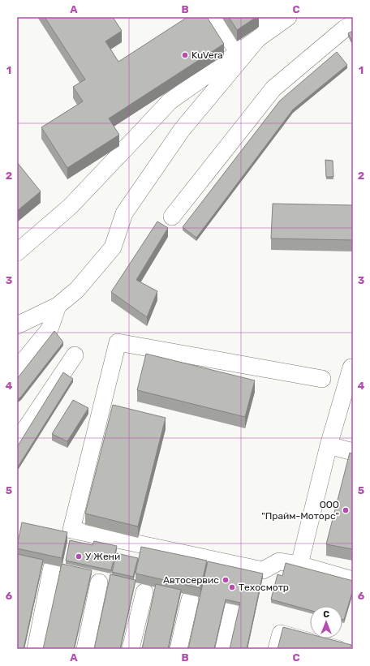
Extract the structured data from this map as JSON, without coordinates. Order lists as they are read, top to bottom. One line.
{"places":["KuVera","ООО \"Прайм-Моторс\"","У Жени","Автосервис","Техосмотр"],"north":"top","grid":{"columns":["A","B","C"],"rows":["1","2","3","4","5","6"]}}
